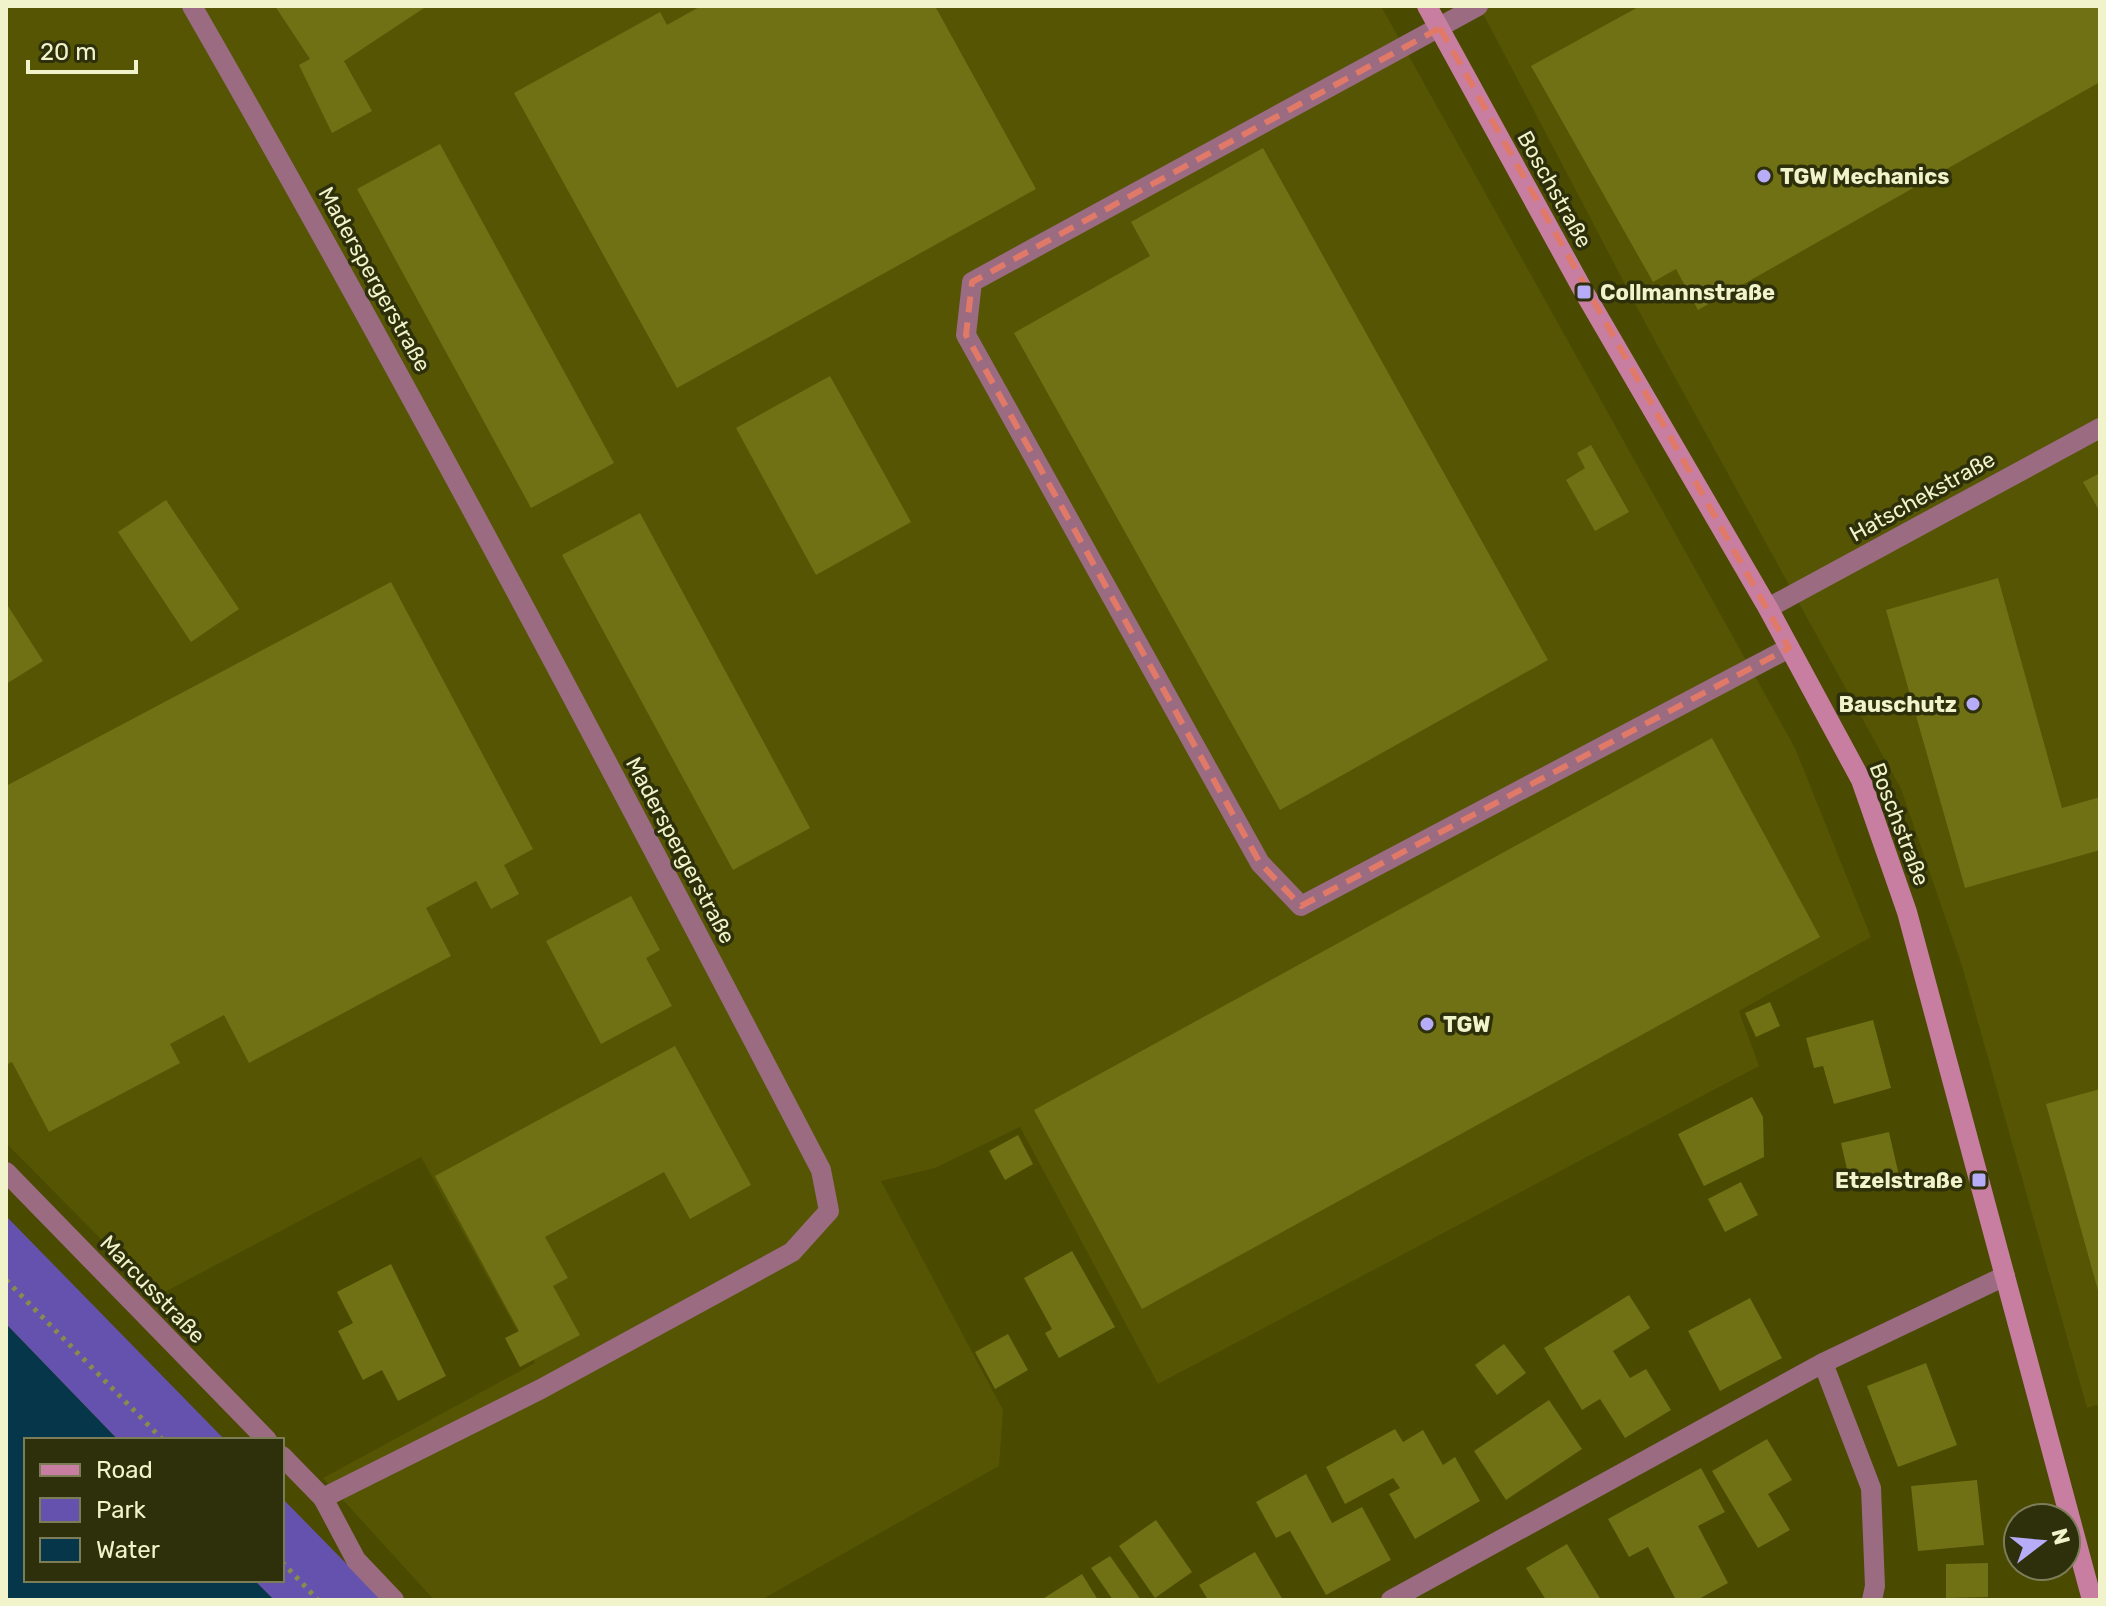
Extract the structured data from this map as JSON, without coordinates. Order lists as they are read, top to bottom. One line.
{"streets":{"main road":["Boschstraße"],"street":["Maderspergerstraße","Hatschekstraße","Marcusstraße"]},"crossings":[["Boschstraße","Hatschekstraße"]],"places":{"other":["TGW Mechanics","Bauschutz","TGW"],"transit":["Collmannstraße","Etzelstraße"]},"legend":["Road","Park","Water"],"scale_bar":"20 m","north":"right"}
